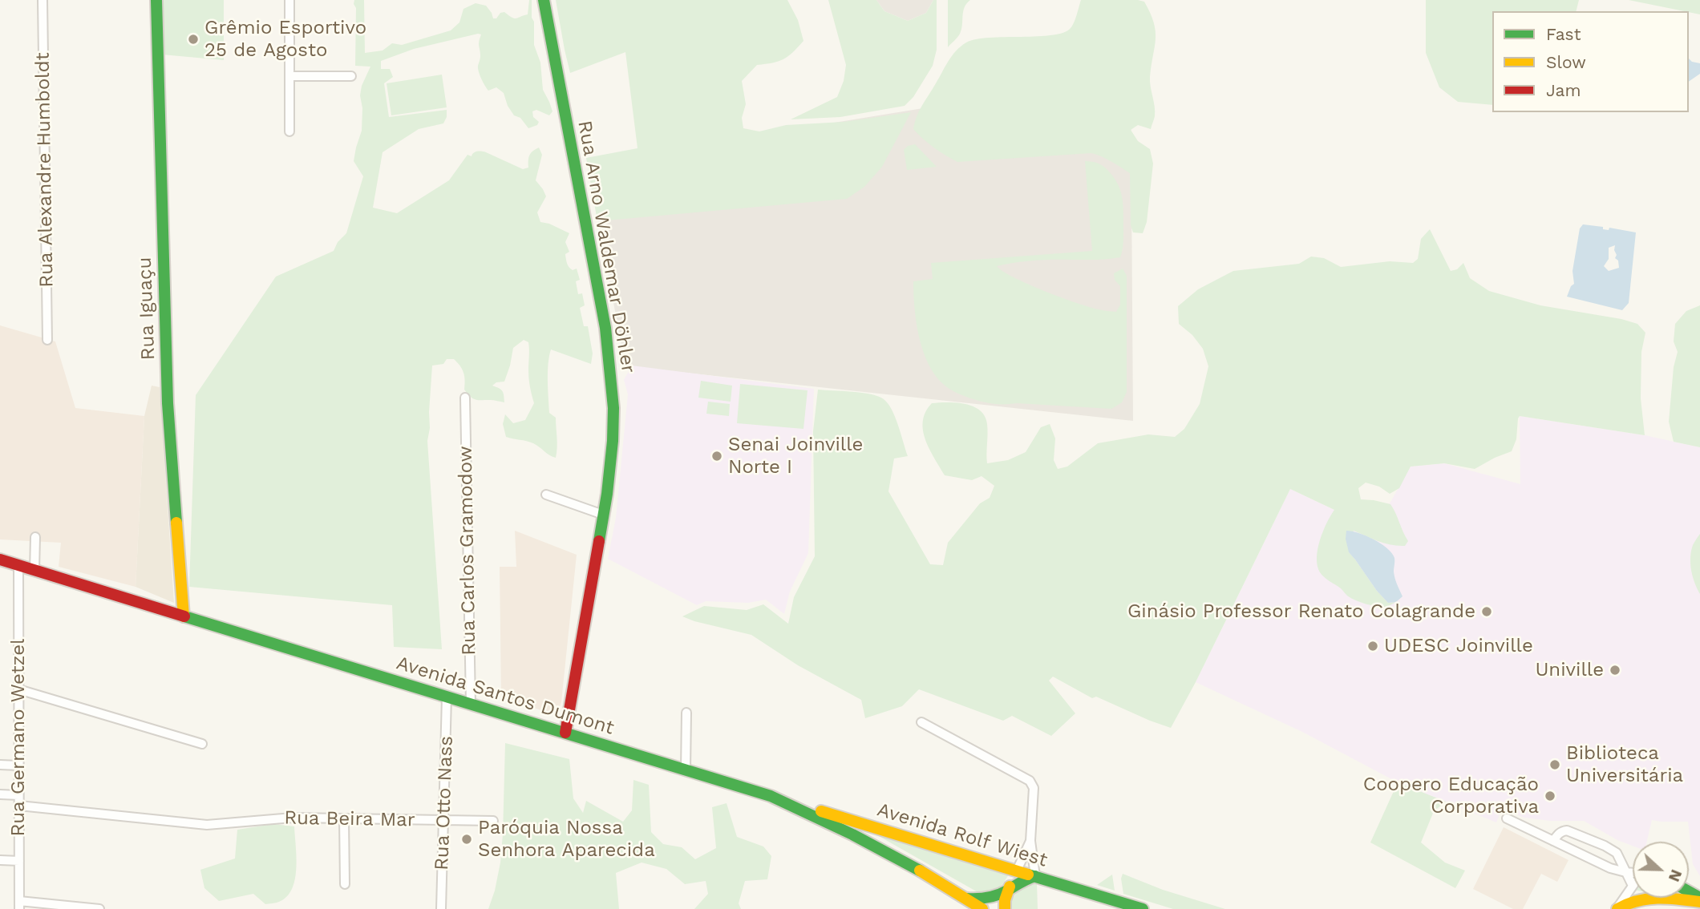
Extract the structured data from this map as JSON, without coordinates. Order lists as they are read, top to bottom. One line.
{"streets":{"main road":["Rua Arno Waldemar Döhler","Rua Iguaçu","Avenida Santos Dumont","Avenida Rolf Wiest"],"street":["Rua Alexandre Humboldt","Rua Carlos Gramodow","Rua Germano Wetzel","Rua Otto Nass","Rua Beira Mar"]},"crossings":[["Rua Arno Waldemar Döhler","Avenida Santos Dumont"],["Rua Iguaçu","Avenida Santos Dumont"],["Rua Carlos Gramodow","Avenida Santos Dumont"],["Avenida Santos Dumont","Rua Germano Wetzel"],["Avenida Santos Dumont","Rua Otto Nass"],["Avenida Santos Dumont","Avenida Rolf Wiest"],["Rua Germano Wetzel","Rua Beira Mar"],["Rua Otto Nass","Rua Beira Mar"]],"places":["Grêmio Esportivo 25 de Agosto","Senai Joinville Norte I","Ginásio Professor Renato Colagrande","UDESC Joinville","Univille","Biblioteca Universitária","Coopero Educação Corporativa","Paróquia Nossa Senhora Aparecida"],"legend":["Fast","Slow","Jam"],"north":"right"}
